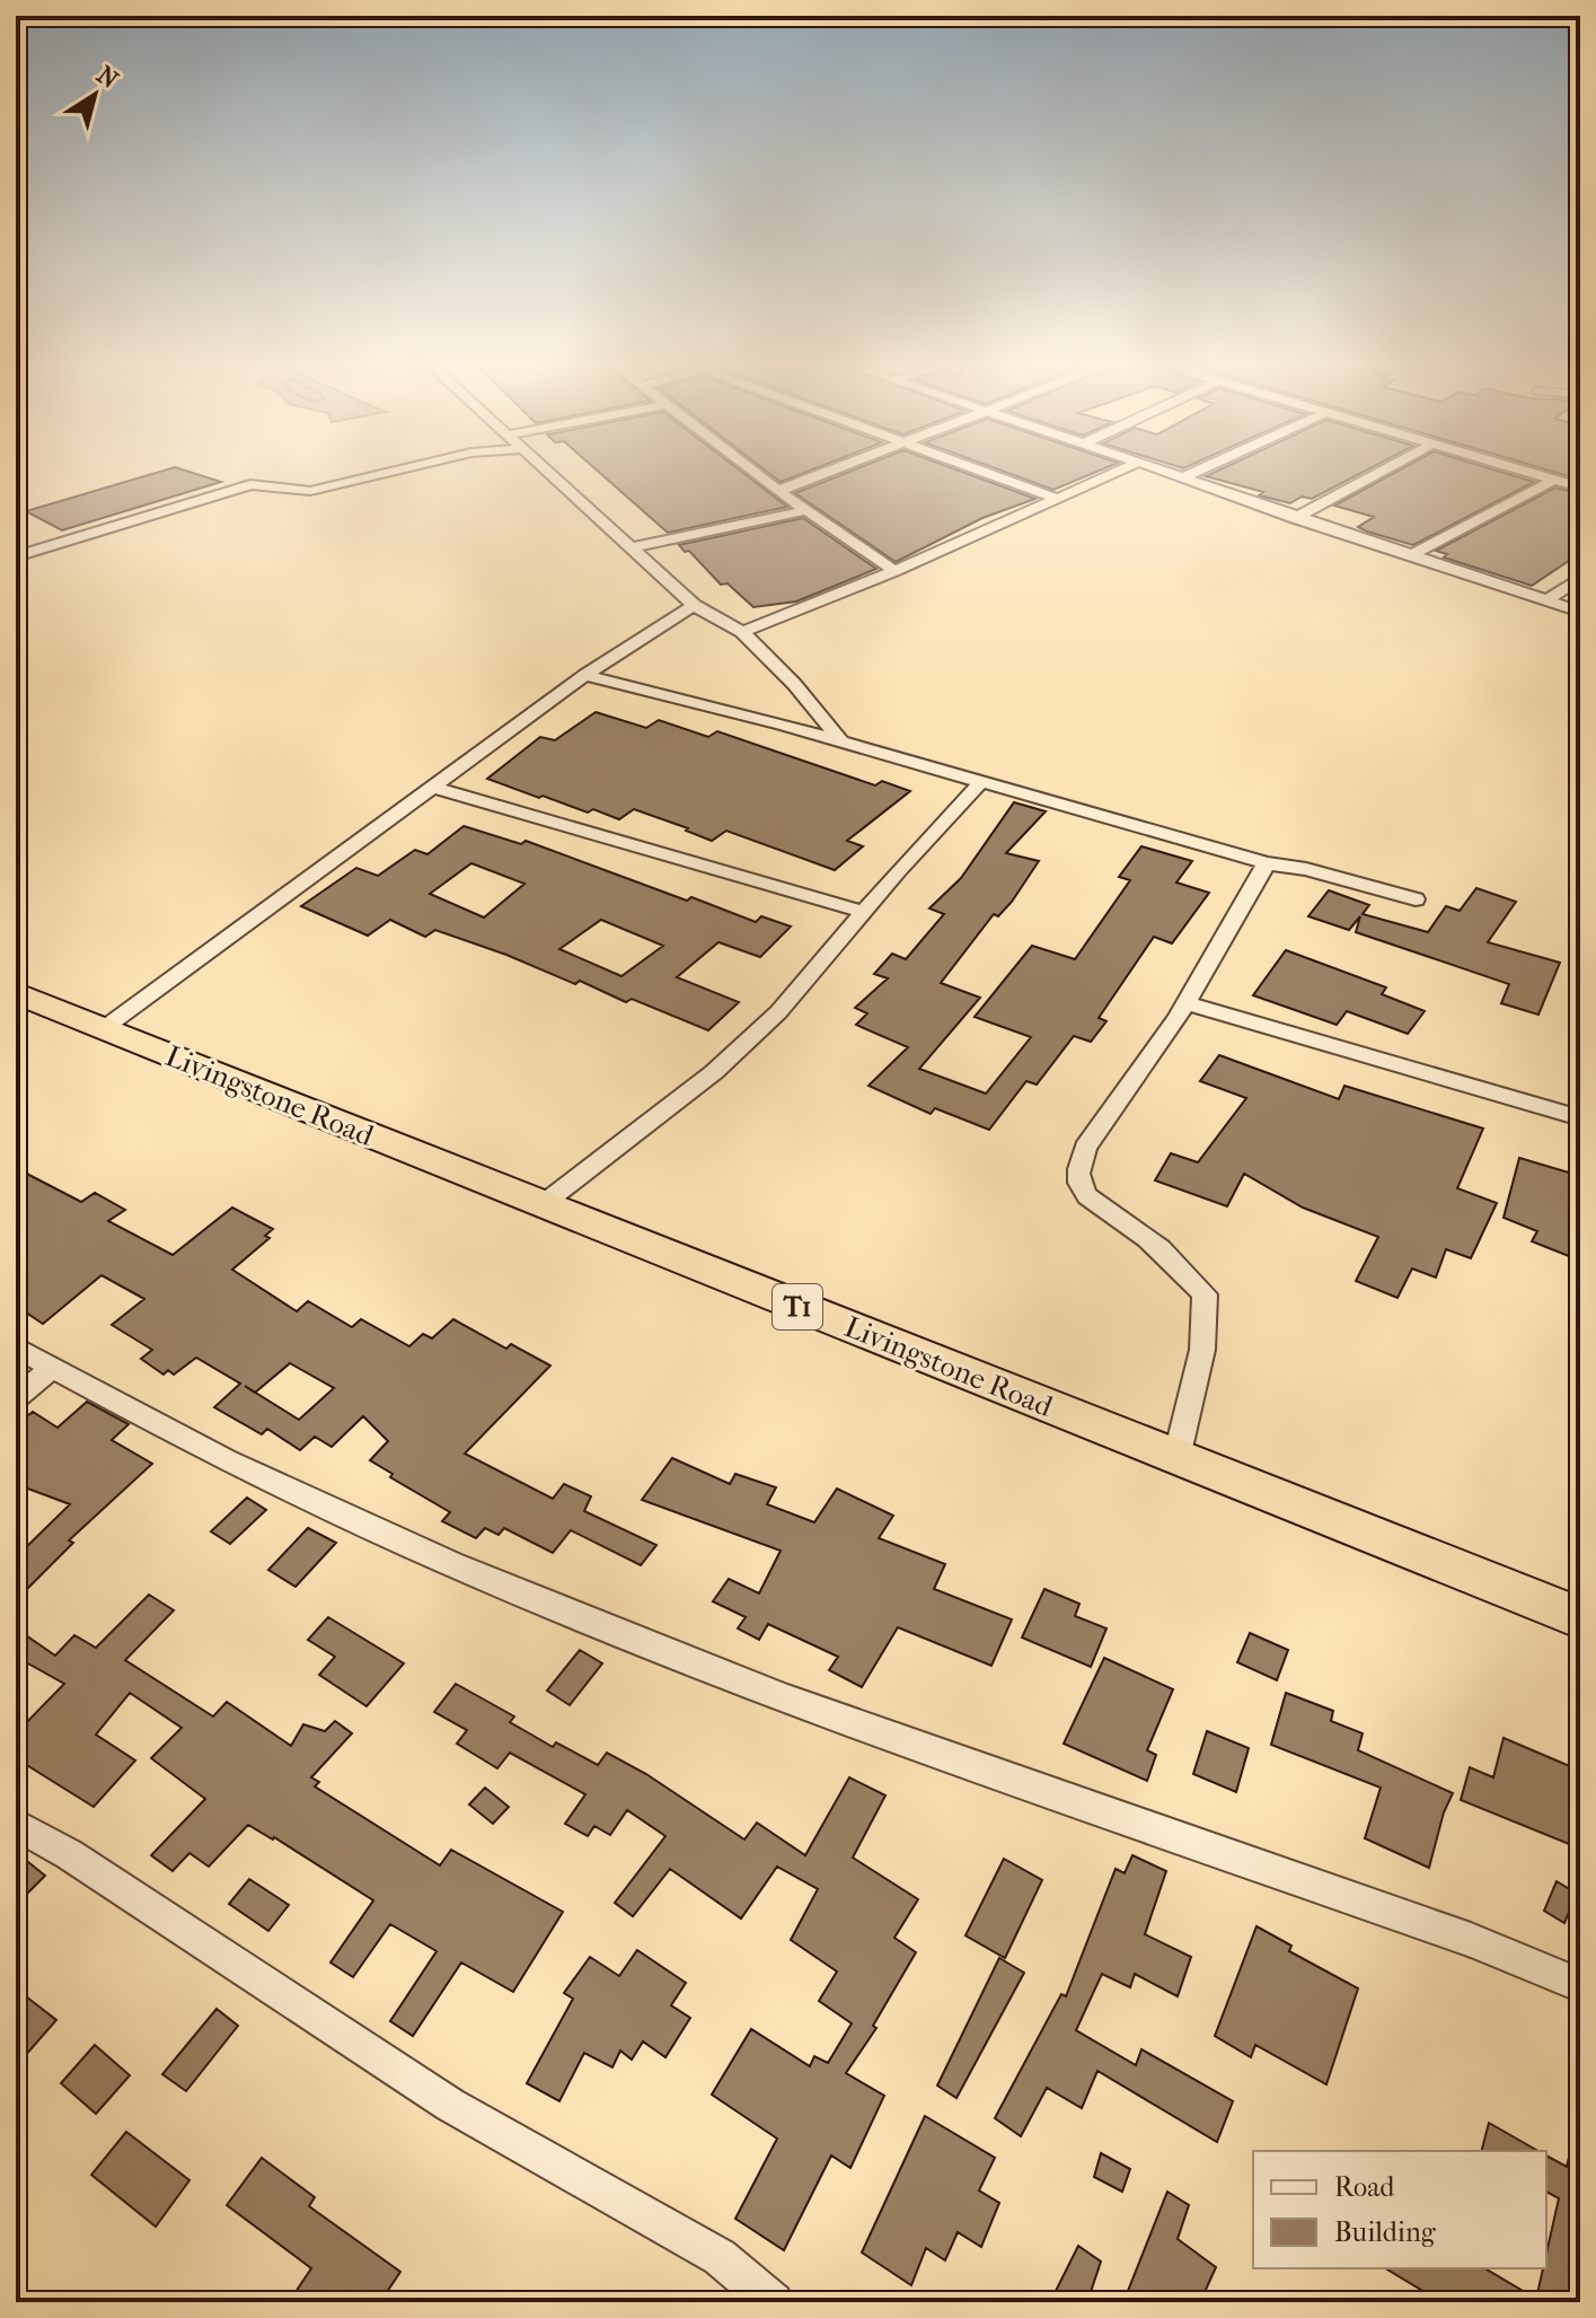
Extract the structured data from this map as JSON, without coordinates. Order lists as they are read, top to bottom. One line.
{"streets":{"highway":["Livingstone Road","T1"]},"legend":["Road","Building"],"north":"top right"}
